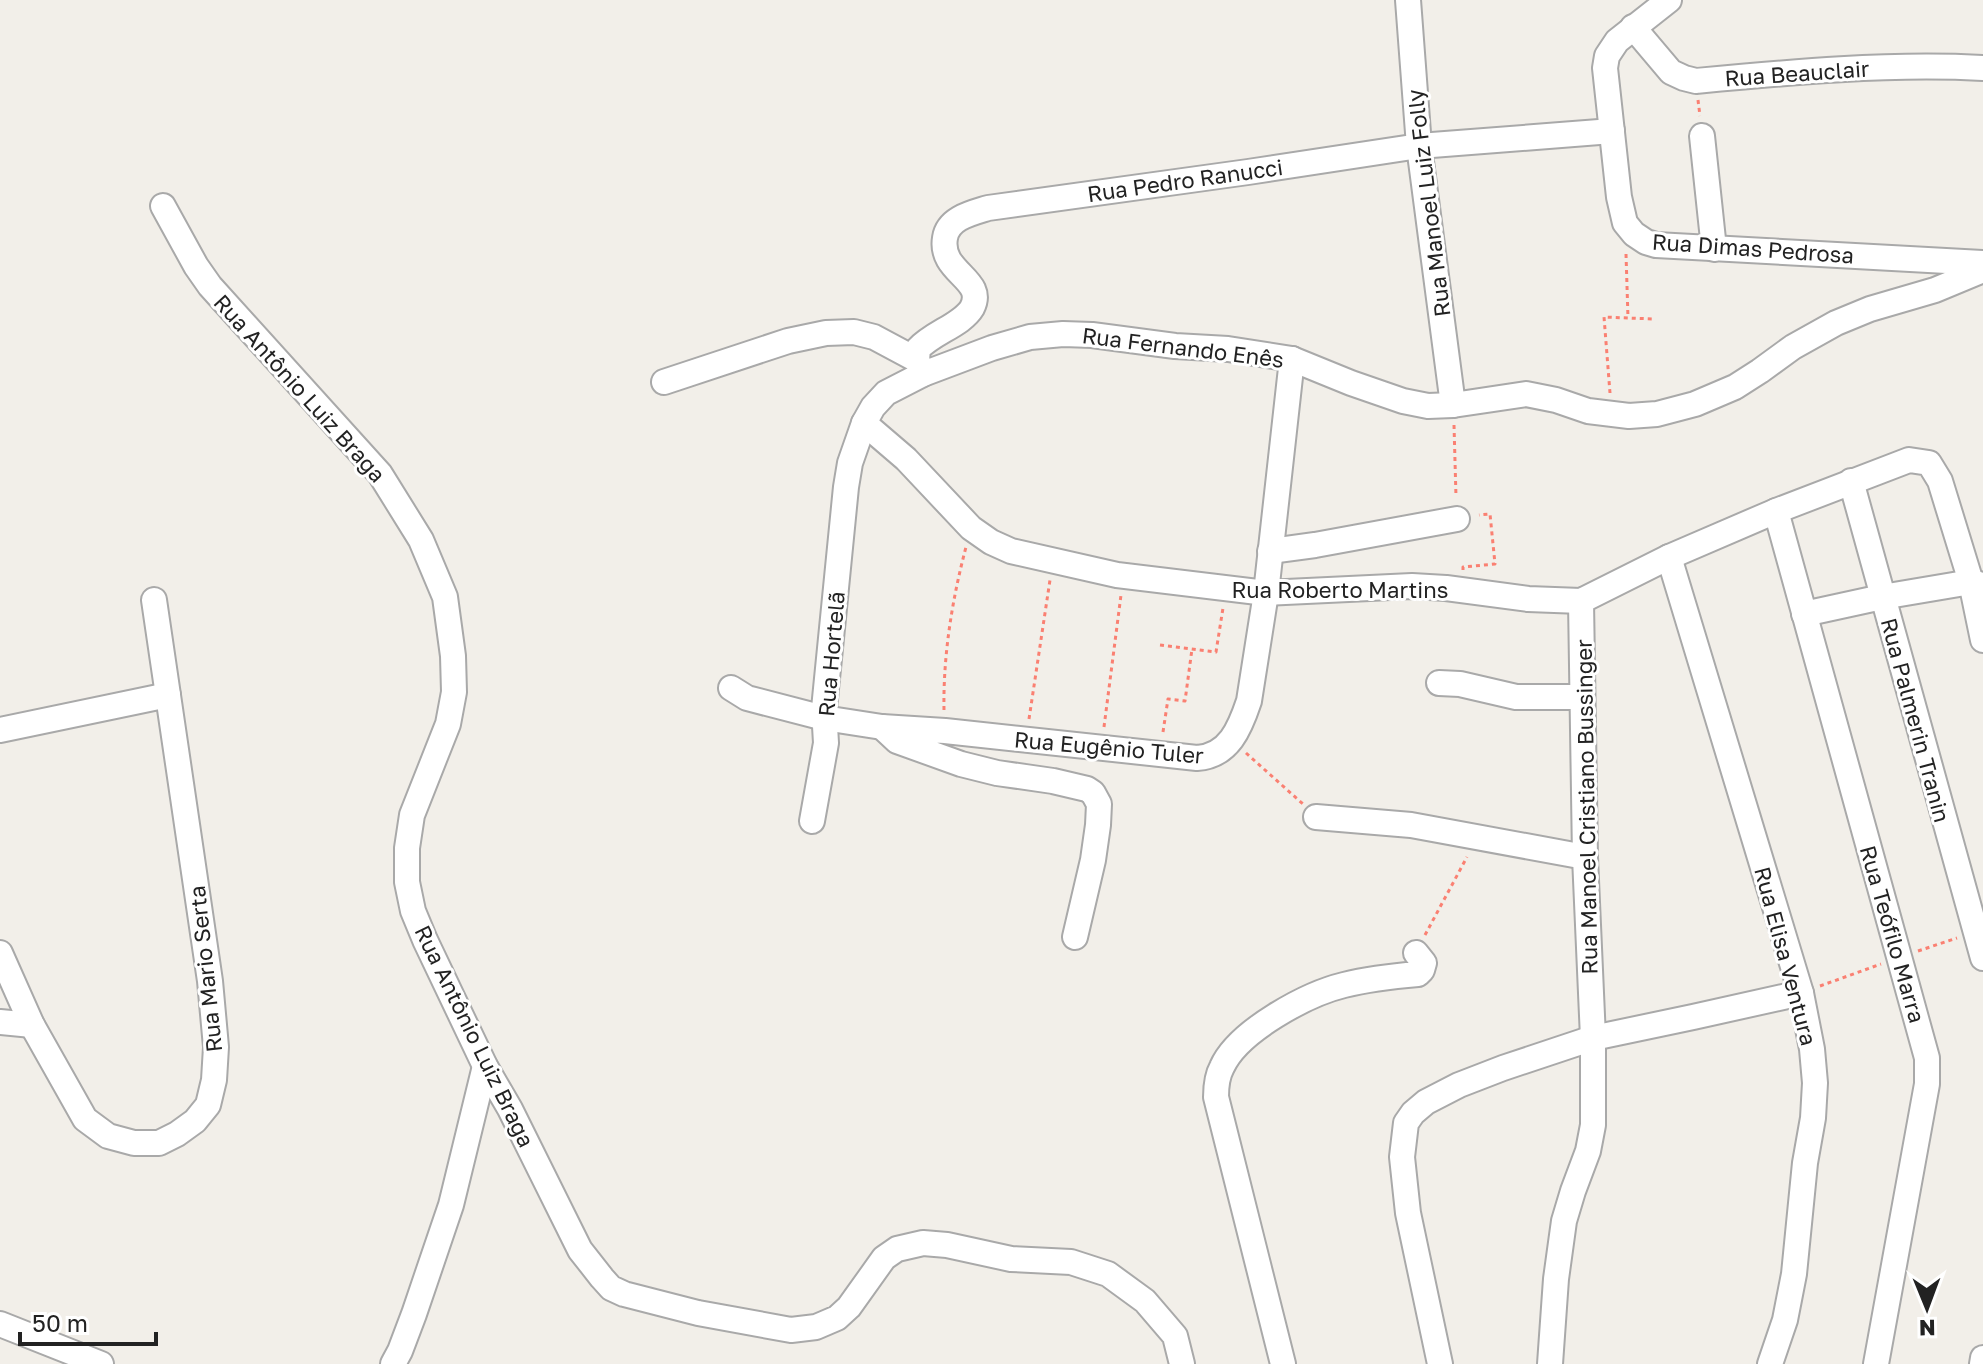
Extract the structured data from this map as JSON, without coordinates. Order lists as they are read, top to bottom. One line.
{"streets":{"street":["Rua Beauclair","Rua Pedro Ranucci","Rua Manoel Luiz Folly","Rua Dimas Pedrosa","Rua Fernando Enês","Rua Antônio Luiz Braga","Rua Roberto Martins","Rua Hortelã","Rua Palmerin Tranin","Rua Eugênio Tuler","Rua Manoel Cristiano Bussinger","Rua Teófilo Marra","Rua Elisa Ventura","Rua Mario Serta"]},"crossings":[["Rua Beauclair","Rua Dimas Pedrosa"],["Rua Pedro Ranucci","Rua Manoel Luiz Folly"],["Rua Pedro Ranucci","Rua Dimas Pedrosa"],["Rua Pedro Ranucci","Rua Fernando Enês"],["Rua Manoel Luiz Folly","Rua Fernando Enês"],["Rua Fernando Enês","Rua Roberto Martins"],["Rua Fernando Enês","Rua Hortelã"],["Rua Fernando Enês","Rua Eugênio Tuler"],["Rua Roberto Martins","Rua Eugênio Tuler"],["Rua Roberto Martins","Rua Manoel Cristiano Bussinger"],["Rua Hortelã","Rua Eugênio Tuler"]],"scale_bar":"50 m","north":"bottom"}
